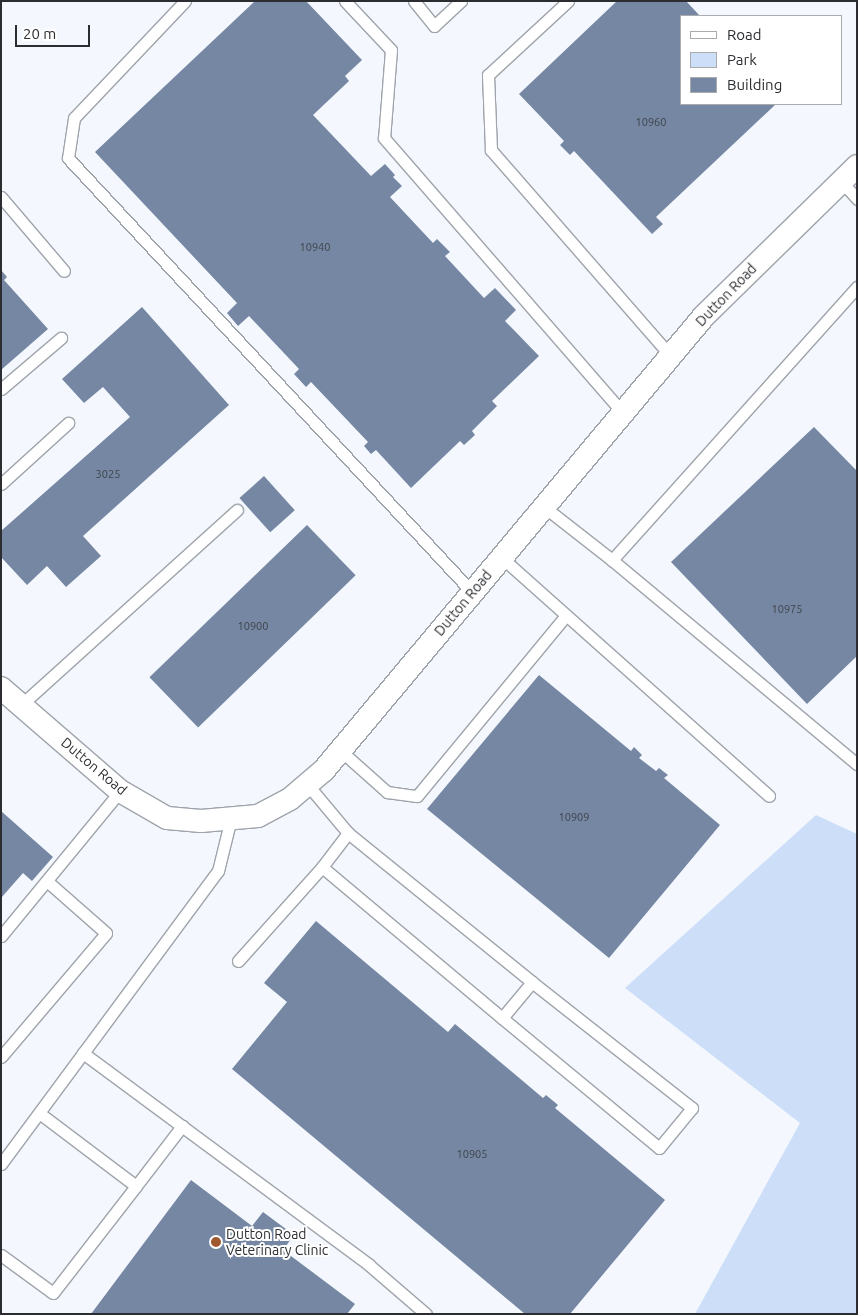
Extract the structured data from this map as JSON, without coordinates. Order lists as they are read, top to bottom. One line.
{"streets":{"street":["Dutton Road"]},"places":["Dutton Road Veterinary Clinic"],"house_numbers":["10960","10940","3025","10975","10900","10909","10905"],"legend":["Road","Park","Building"],"scale_bar":"20 m"}
